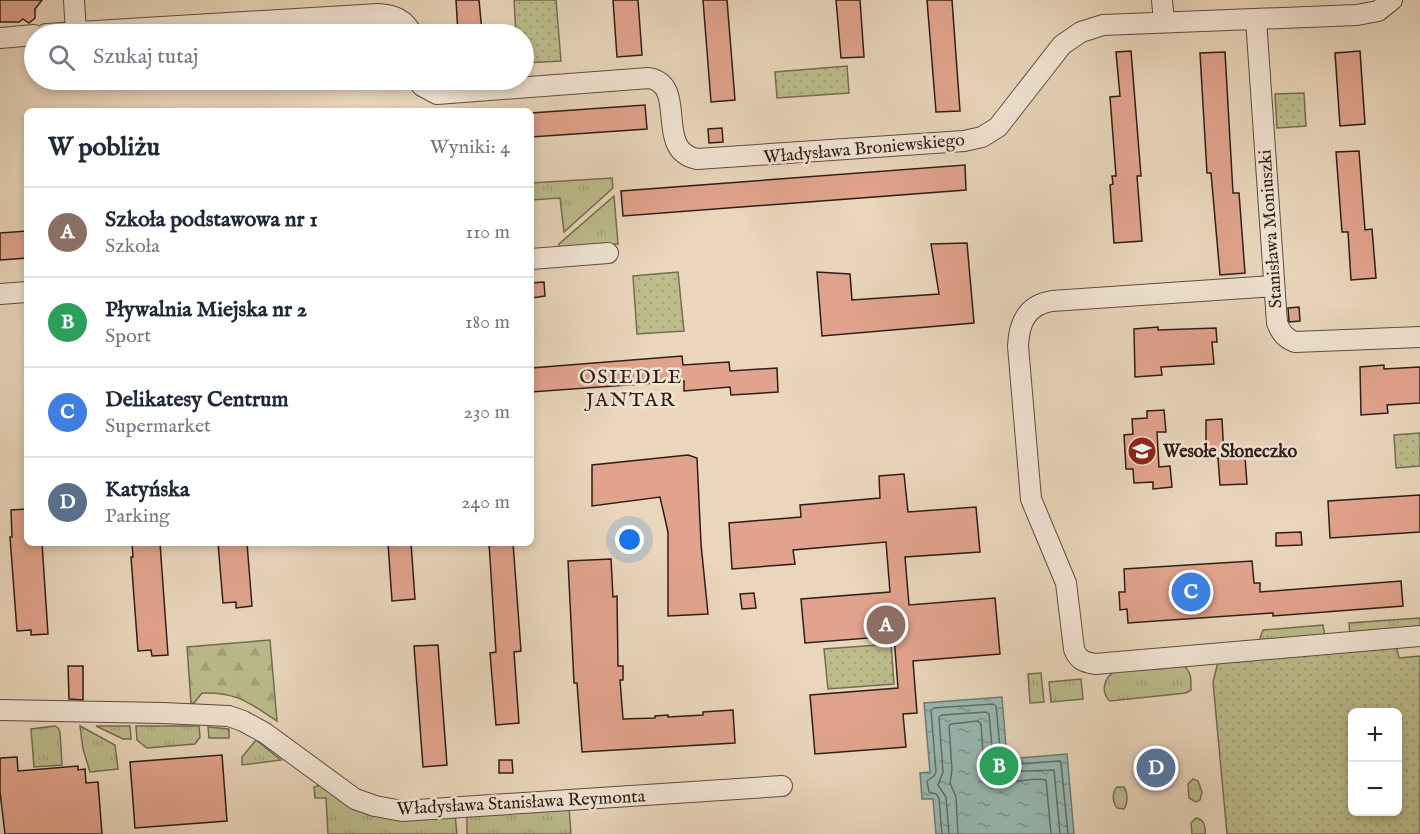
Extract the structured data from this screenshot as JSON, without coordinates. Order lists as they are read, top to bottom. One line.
{"streets":{"street":["Władysława Broniewskiego","Stanisława Moniuszki","Władysława Stanisława Reymonta"]},"crossings":[["Władysława Broniewskiego","Stanisława Moniuszki"]],"districts":["OSIEDLE JANTAR"],"places":{"school or university":["Wesołe Słoneczko"]},"page":{"search":"Szukaj tutaj","heading":["W pobliżu","Wyniki: 4"],"list":[{"mark":"A","name":"Szkoła podstawowa nr 1","note":"Szkoła","value":"110 m"},{"mark":"B","name":"Pływalnia Miejska nr 2","note":"Sport","value":"180 m"},{"mark":"C","name":"Delikatesy Centrum","note":"Supermarket","value":"230 m"},{"mark":"D","name":"Katyńska","note":"Parking","value":"240 m"}],"pins":["C","A","B","D"],"map_buttons":["+","−"]}}
